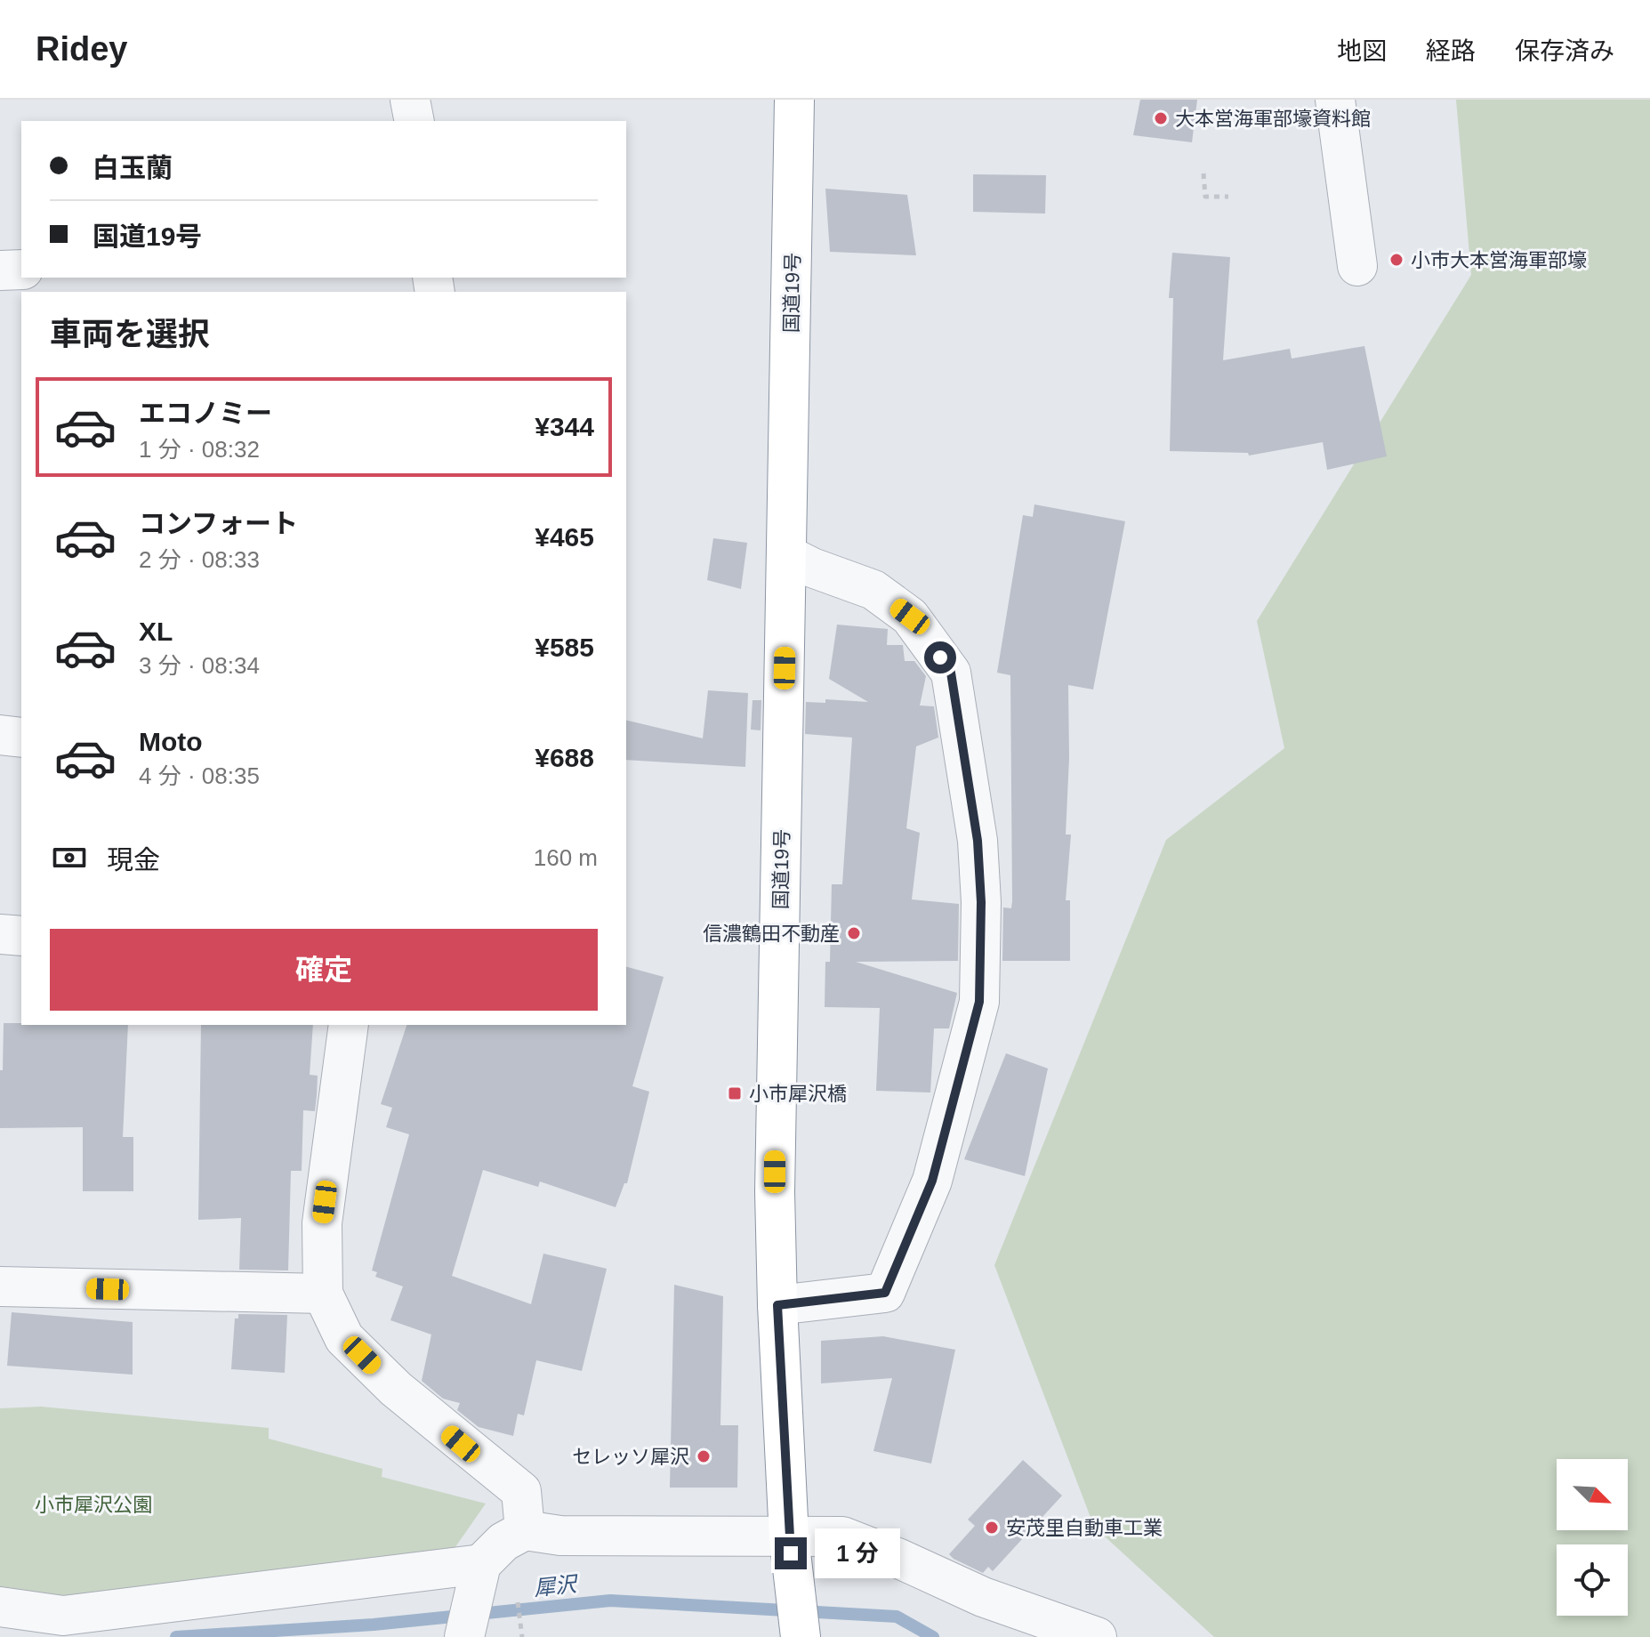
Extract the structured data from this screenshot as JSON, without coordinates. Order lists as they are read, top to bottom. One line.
{"streets":{"highway":["国道19号"]},"water":["犀沢"],"parks":["小市犀沢公園"],"places":{"other":["大本営海軍部壕資料館","小市大本営海軍部壕","信濃鶴田不動産","セレッソ犀沢","安茂里自動車工業"],"transit":["小市犀沢橋"]},"north":"bottom right","page":{"header":"Ridey","nav":["地図","経路","保存済み"],"banner":["白玉蘭","国道19号"],"heading":"車両を選択","list":[{"name":"エコノミー","note":"1 分 · 08:32","value":"¥344"},{"name":"コンフォート","note":"2 分 · 08:33","value":"¥465"},{"name":"XL","note":"3 分 · 08:34","value":"¥585"},{"name":"Moto","note":"4 分 · 08:35","value":"¥688"}],"pay":["現金","160 m"],"buttons":"確定","bubble":"1 分"}}
